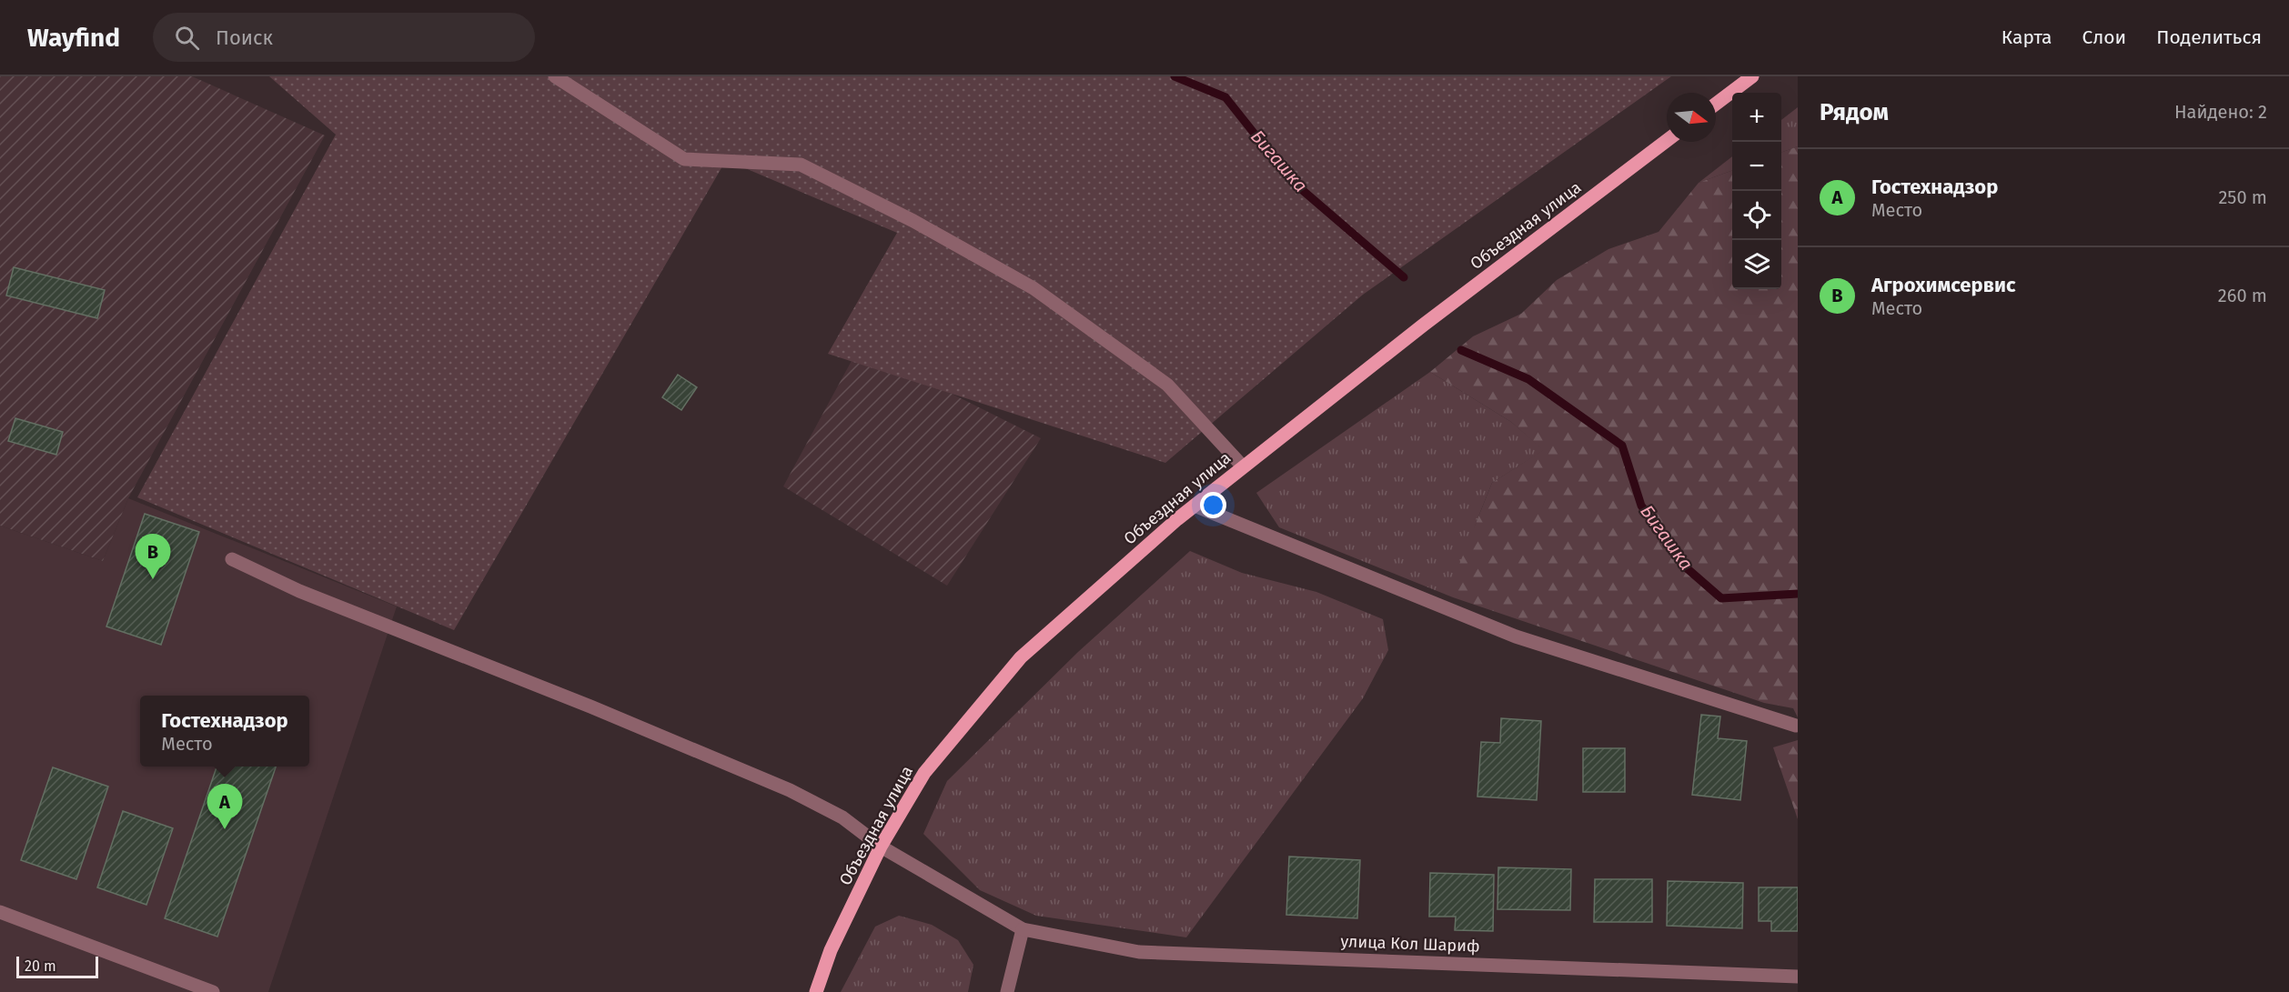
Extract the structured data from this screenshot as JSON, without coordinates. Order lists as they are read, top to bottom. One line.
{"streets":{"main road":["Объездная улица"],"street":["улица Кол Шариф"]},"crossings":[["Объездная улица","улица Кол Шариф"]],"water":["Бигашка"],"scale_bar":"20 m","north":"right","page":{"header":"Wayfind","search":"Поиск","nav":["Карта","Слои","Поделиться"],"heading":["Рядом","Найдено: 2"],"map_buttons":["+","−"],"list":[{"mark":"A","name":"Гостехнадзор","note":"Место","value":"250 m"},{"mark":"B","name":"Агрохимсервис","note":"Место","value":"260 m"}],"pins":["B","A"],"popup":["Гостехнадзор","Место"],"scale":"20 m"}}
